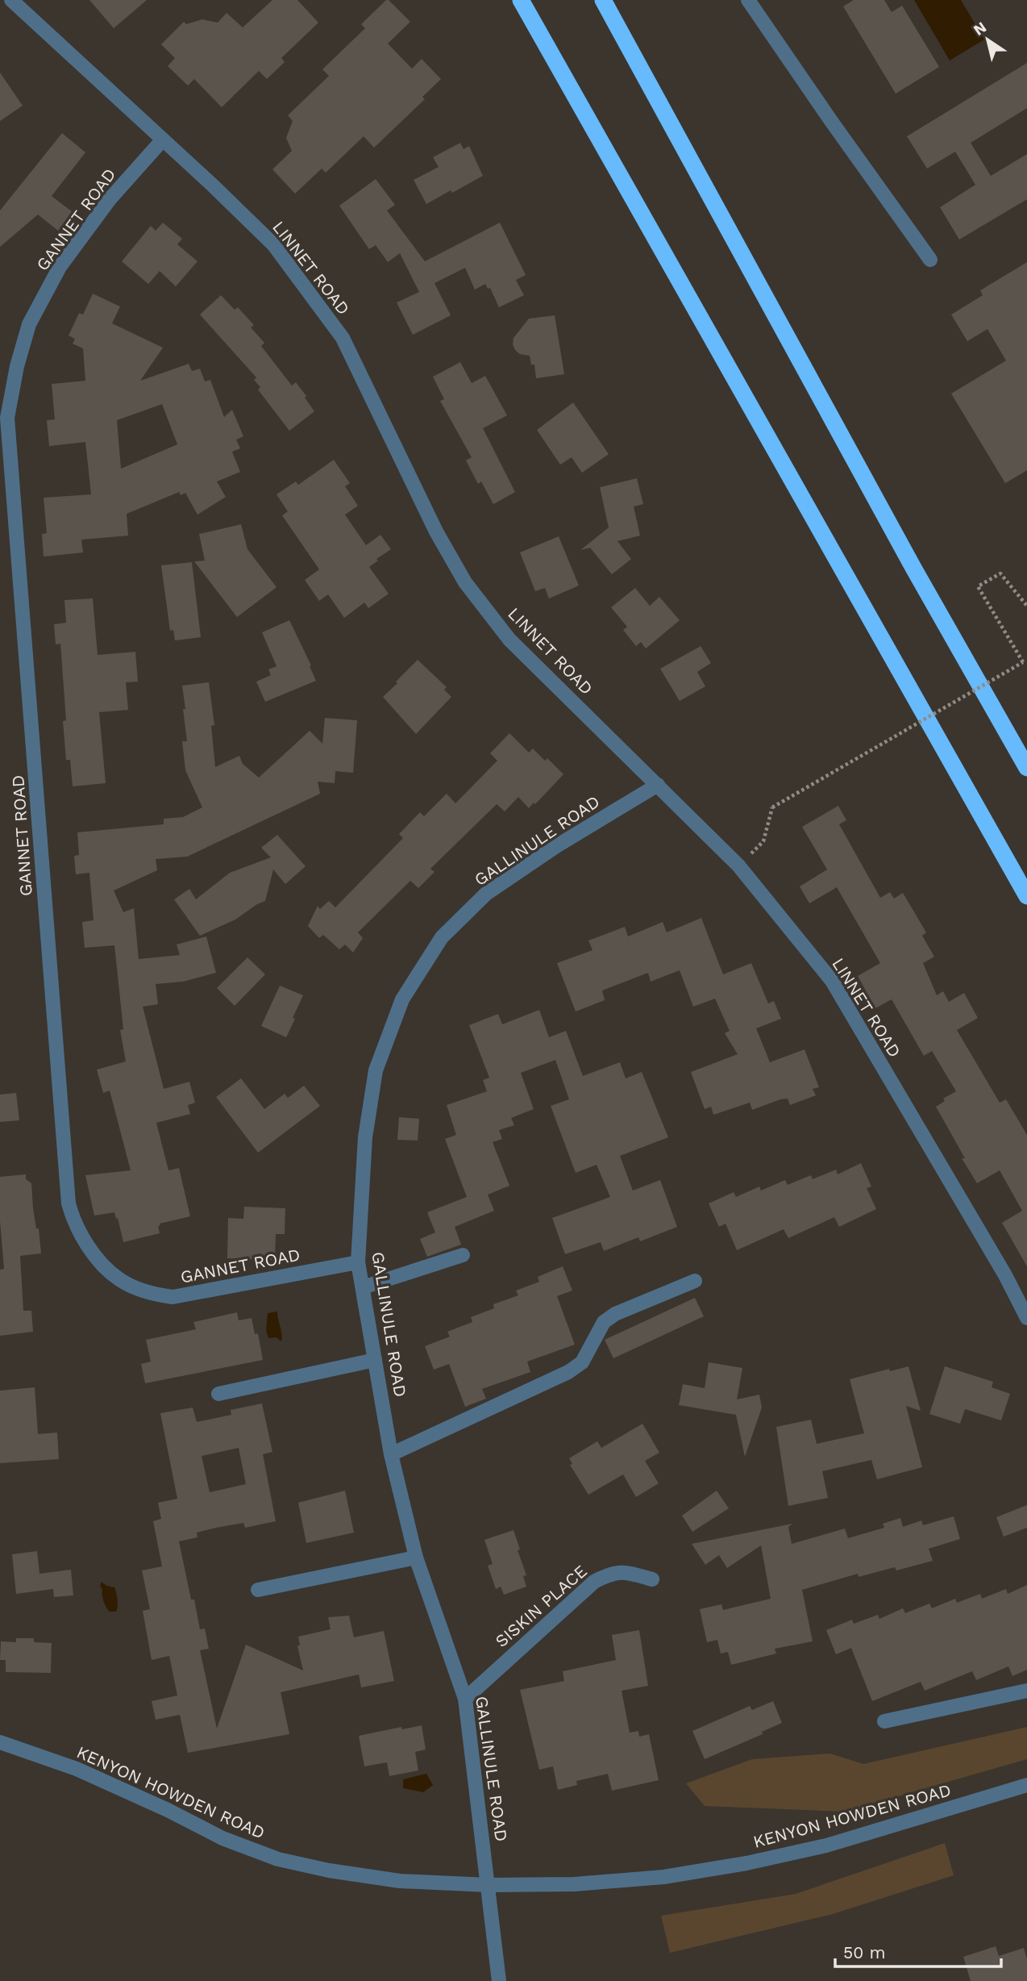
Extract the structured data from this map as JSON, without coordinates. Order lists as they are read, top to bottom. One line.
{"streets":{"street":["GANNET ROAD","LINNET ROAD","GALLINULE ROAD","SISKIN PLACE","KENYON HOWDEN ROAD"]},"crossings":[["GANNET ROAD","LINNET ROAD"],["GANNET ROAD","GALLINULE ROAD"],["LINNET ROAD","GALLINULE ROAD"],["GALLINULE ROAD","SISKIN PLACE"],["GALLINULE ROAD","KENYON HOWDEN ROAD"]],"scale_bar":"50 m","north":"top left"}
